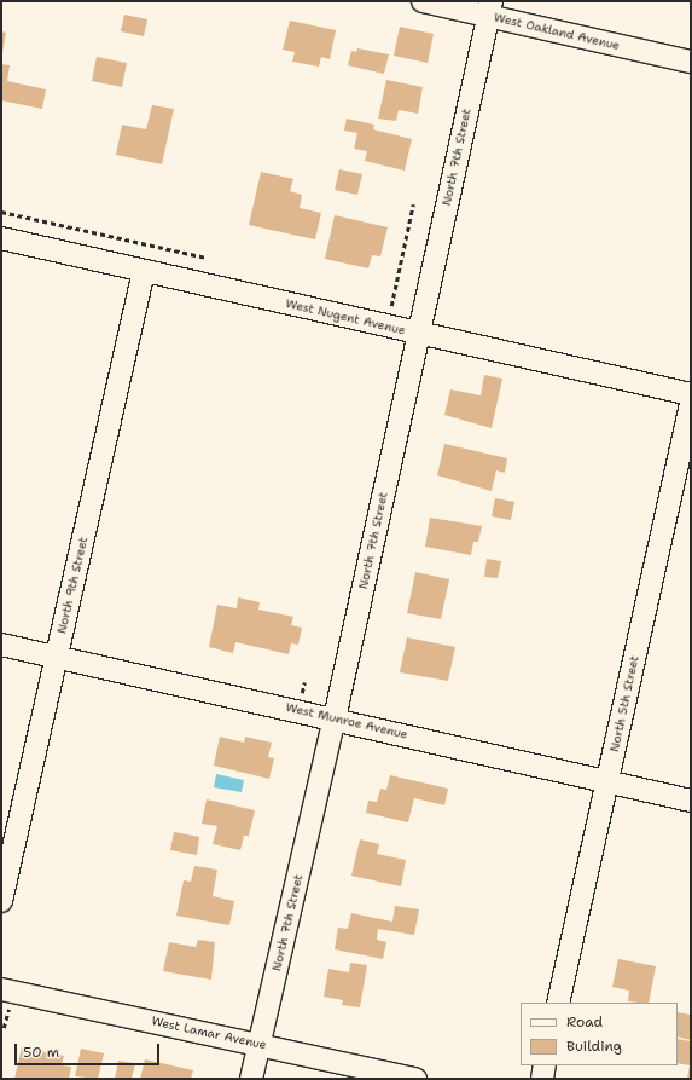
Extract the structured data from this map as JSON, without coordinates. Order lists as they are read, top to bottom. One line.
{"streets":{"street":["West Oakland Avenue","North 7th Street","West Nugent Avenue","North 9th Street","North 5th Street","West Munroe Avenue","West Lamar Avenue"]},"crossings":[["West Oakland Avenue","North 7th Street"],["North 7th Street","West Nugent Avenue"],["North 7th Street","West Munroe Avenue"],["North 7th Street","West Lamar Avenue"],["West Nugent Avenue","North 9th Street"],["North 9th Street","West Munroe Avenue"],["North 5th Street","West Munroe Avenue"]],"legend":["Road","Building"],"scale_bar":"50 m"}
